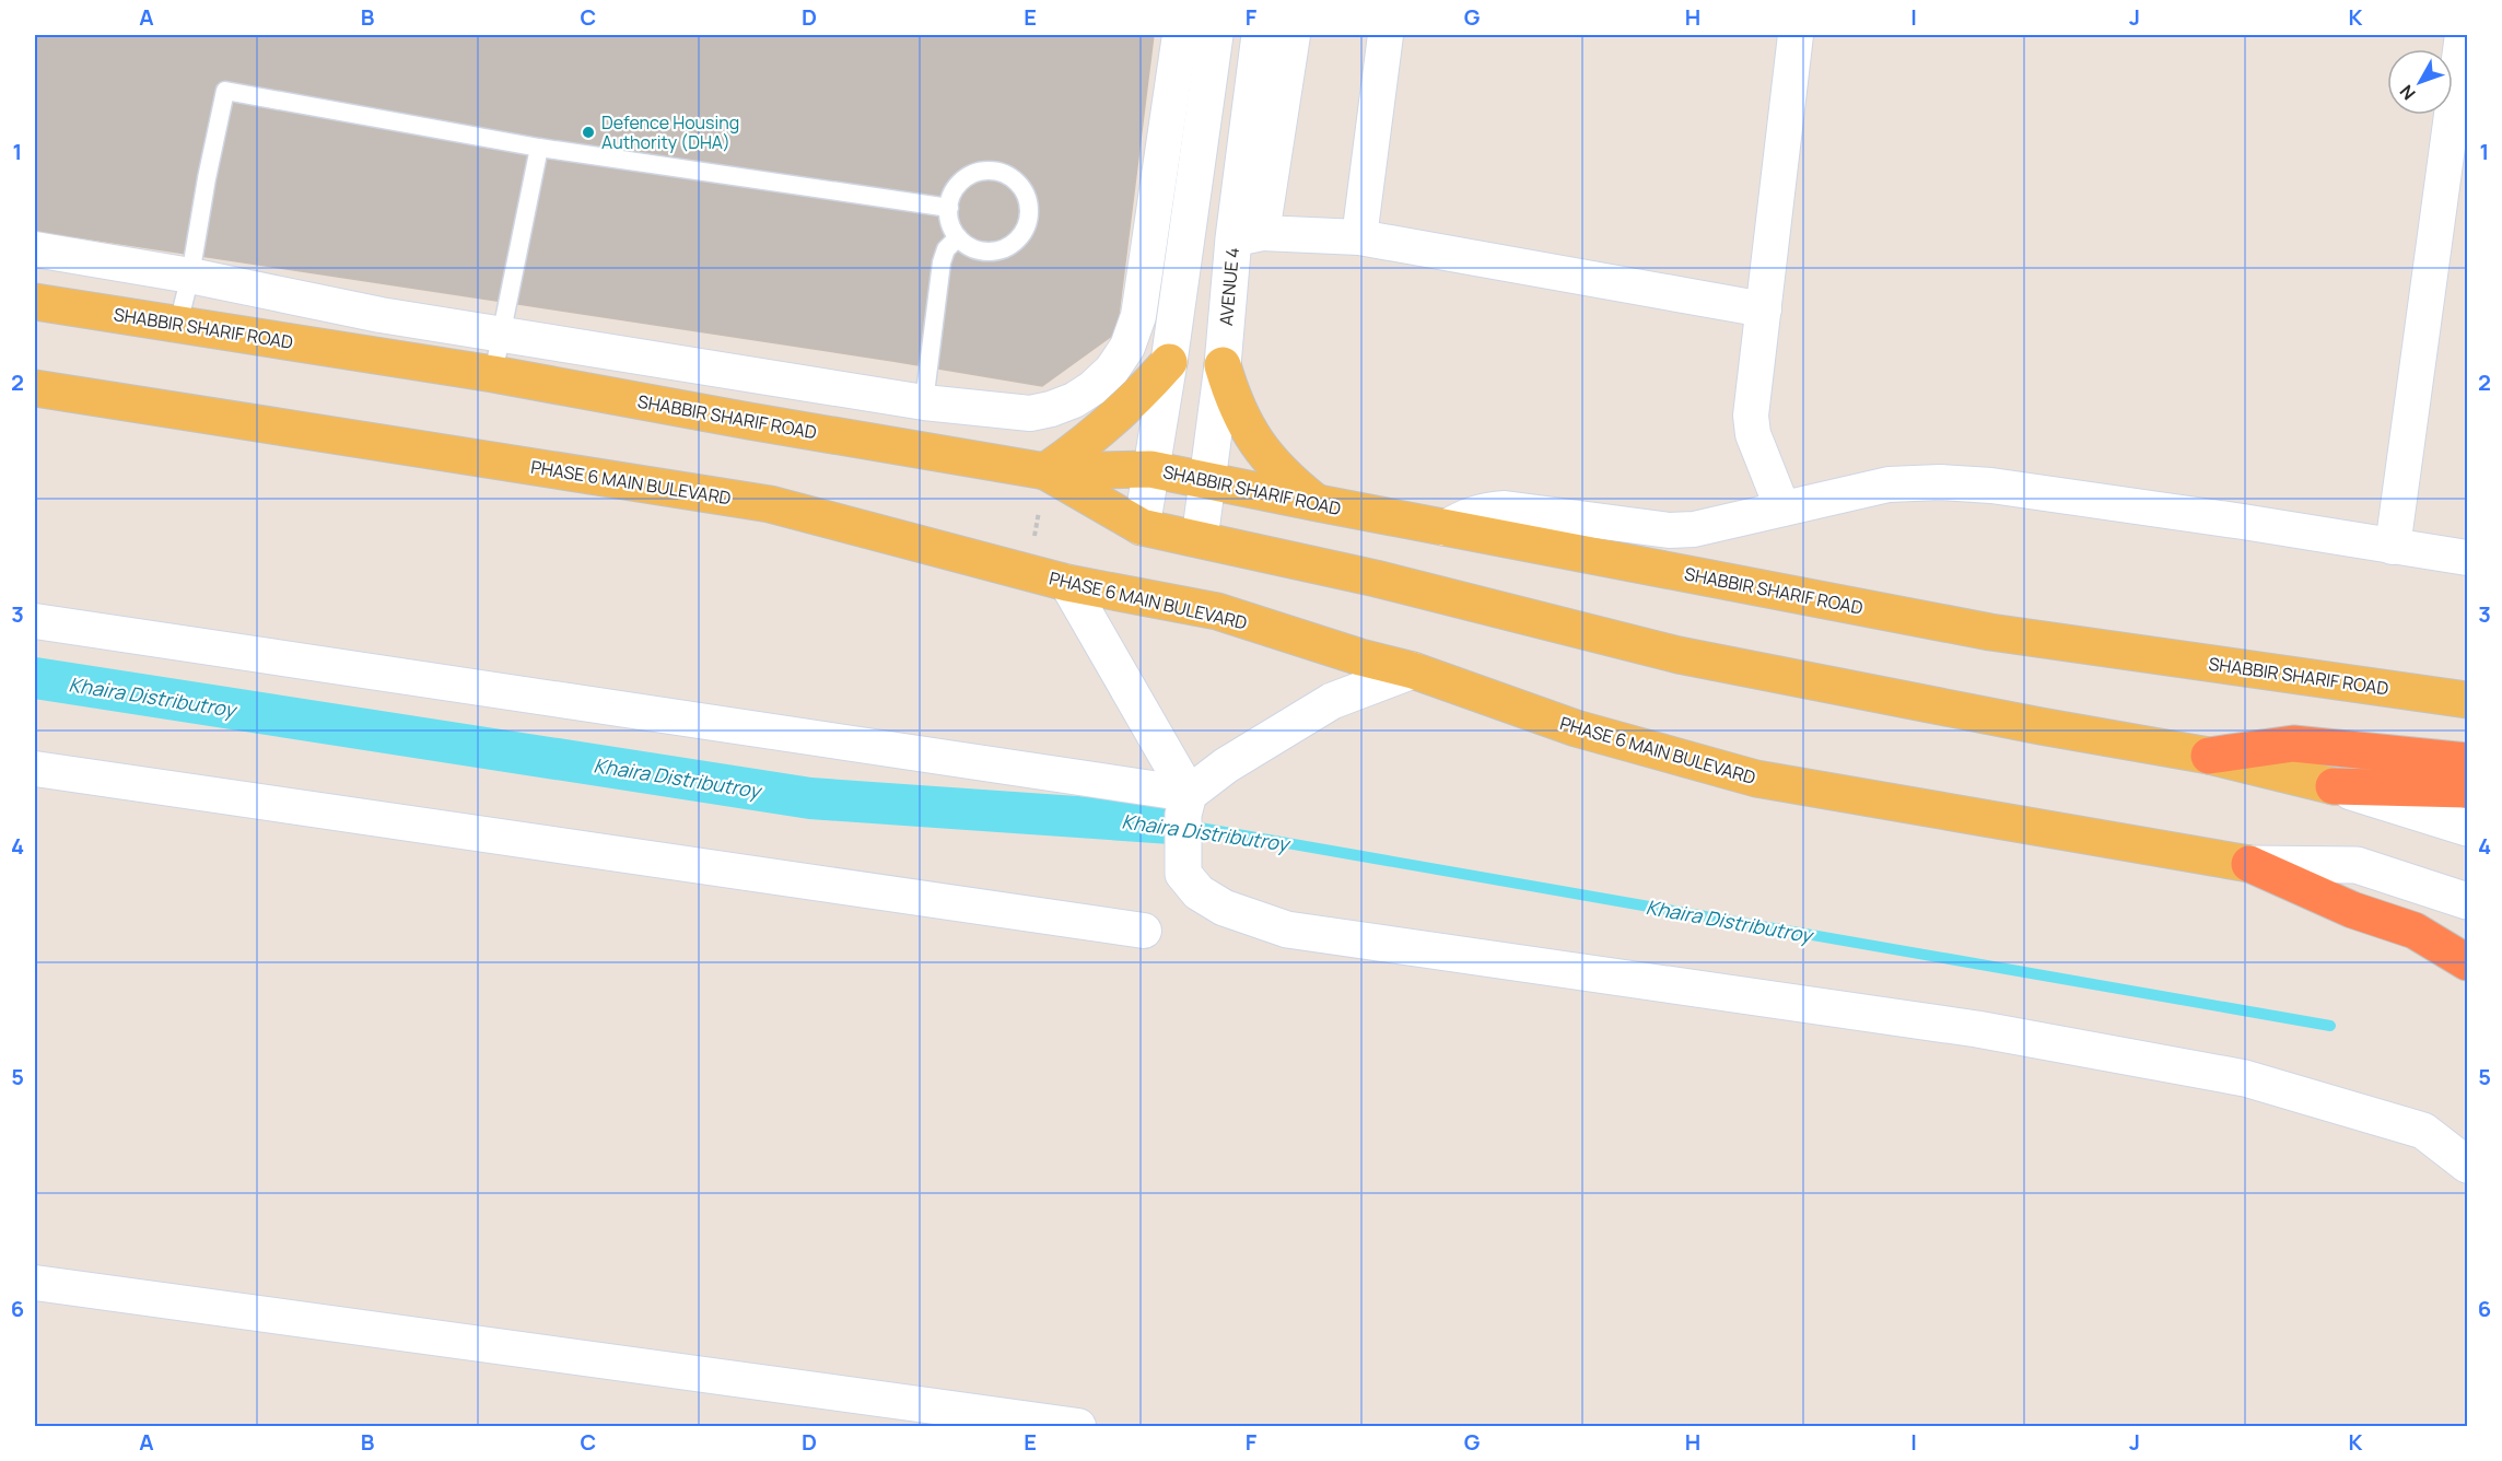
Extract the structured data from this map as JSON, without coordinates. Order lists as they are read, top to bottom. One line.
{"streets":{"main road":["SHABBIR SHARIF ROAD","PHASE 6 MAIN BULEVARD"],"street":["AVENUE 4"]},"crossings":[["AVENUE 4","SHABBIR SHARIF ROAD"]],"water":["Khaira Distributroy"],"places":["Defence Housing Authority (DHA)"],"north":"bottom left","grid":{"columns":["A","B","C","D","E","F","G","H","I","J","K"],"rows":["1","2","3","4","5","6"]}}
